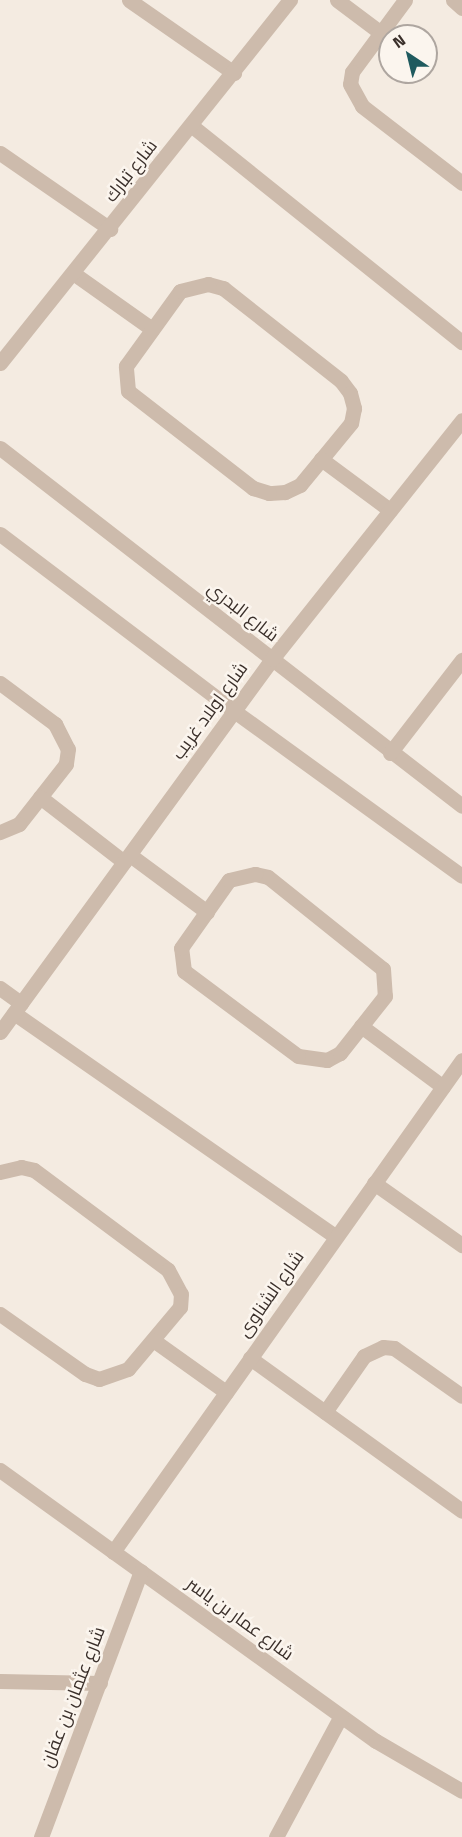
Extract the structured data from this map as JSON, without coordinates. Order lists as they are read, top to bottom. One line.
{"streets":{"street":["شارع تبارك","شارع البدري","شارع اولاد غريب","شارع الشناوى","شارع عمار بن ياسر","شارع عثمان بن عفان"]},"crossings":[["شارع البدري","شارع اولاد غريب"],["شارع الشناوى","شارع عمار بن ياسر"],["شارع عمار بن ياسر","شارع عثمان بن عفان"]],"north":"top left"}
